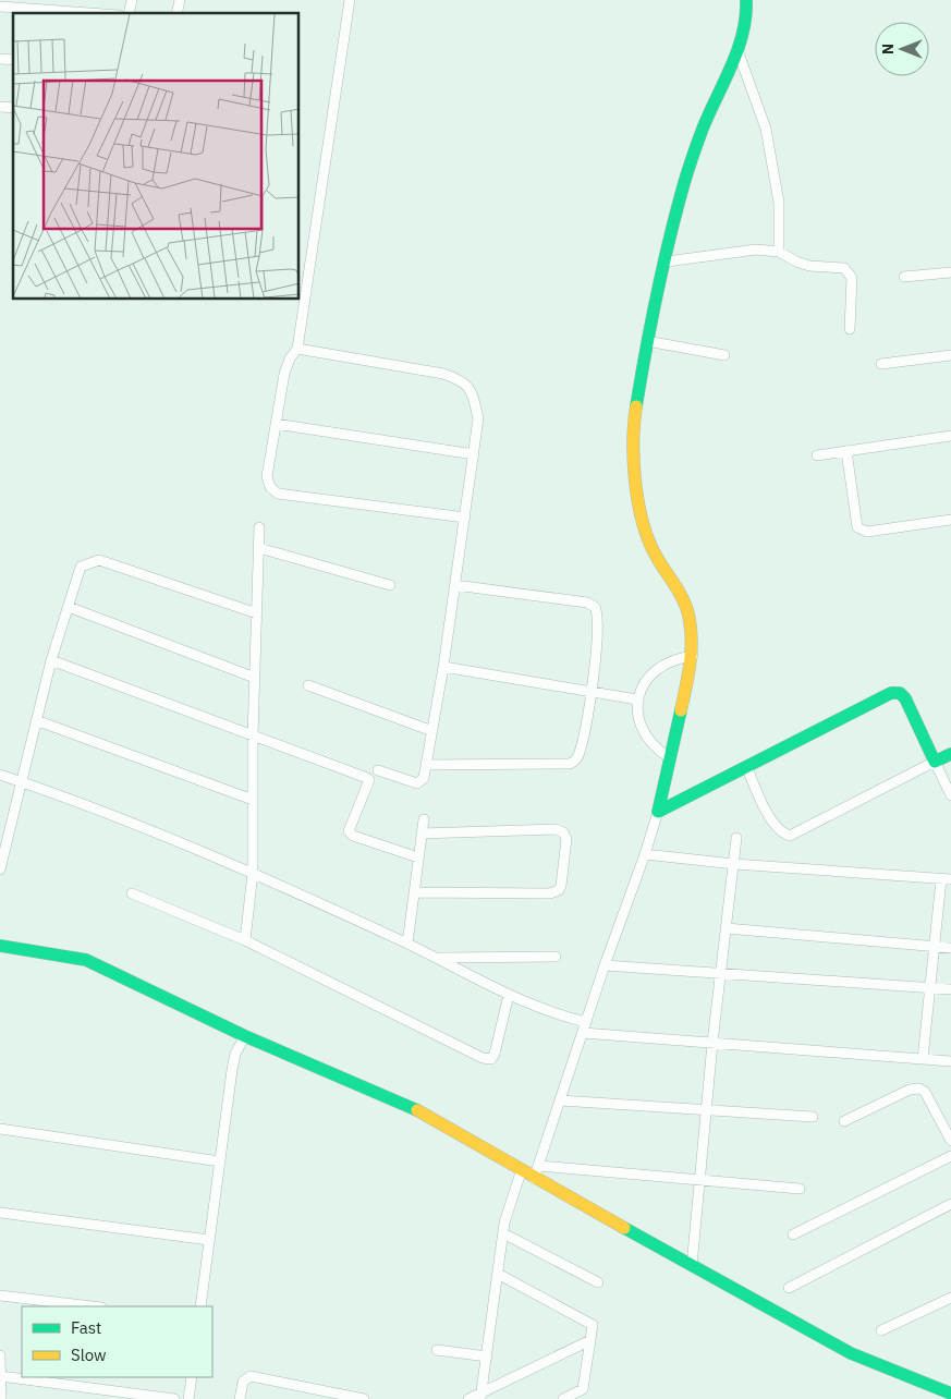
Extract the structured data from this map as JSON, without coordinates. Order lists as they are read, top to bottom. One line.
{"legend":["Fast","Slow"],"north":"left"}
